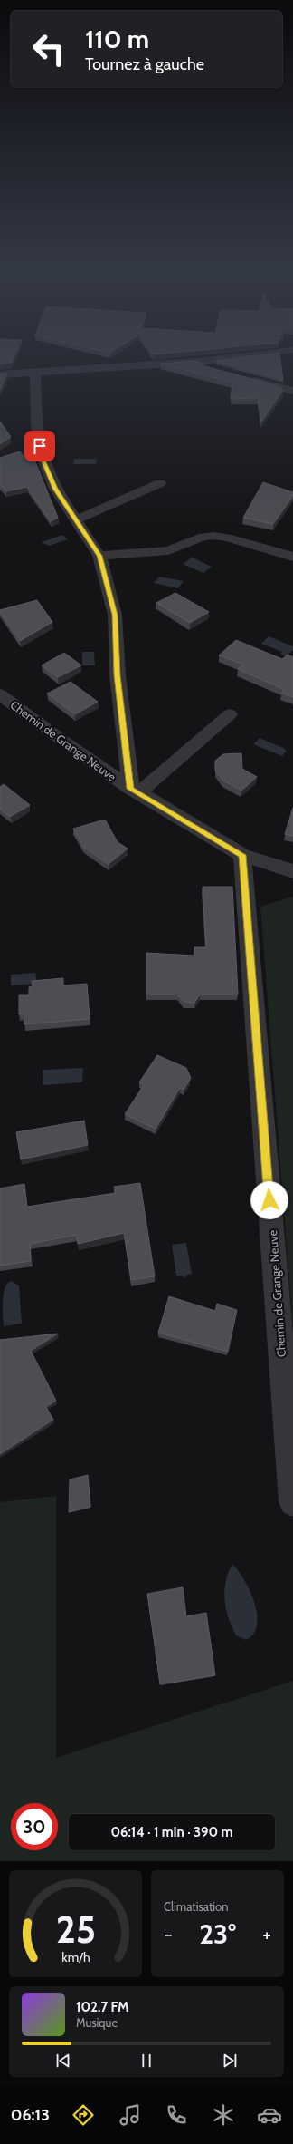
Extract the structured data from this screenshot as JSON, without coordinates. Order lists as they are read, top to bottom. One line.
{"streets":{"street":["Chemin de Grange Neuve"]},"page":{"turn":["110 m","Tournez à gauche"],"limit":"30","trip":"06:14 · 1 min · 390 m","tile":"Climatisation","heat":["−","23°","+"],"song":["102.7 FM","Musique"],"tabs":"06:13","gauge":["25","km/h"]}}
